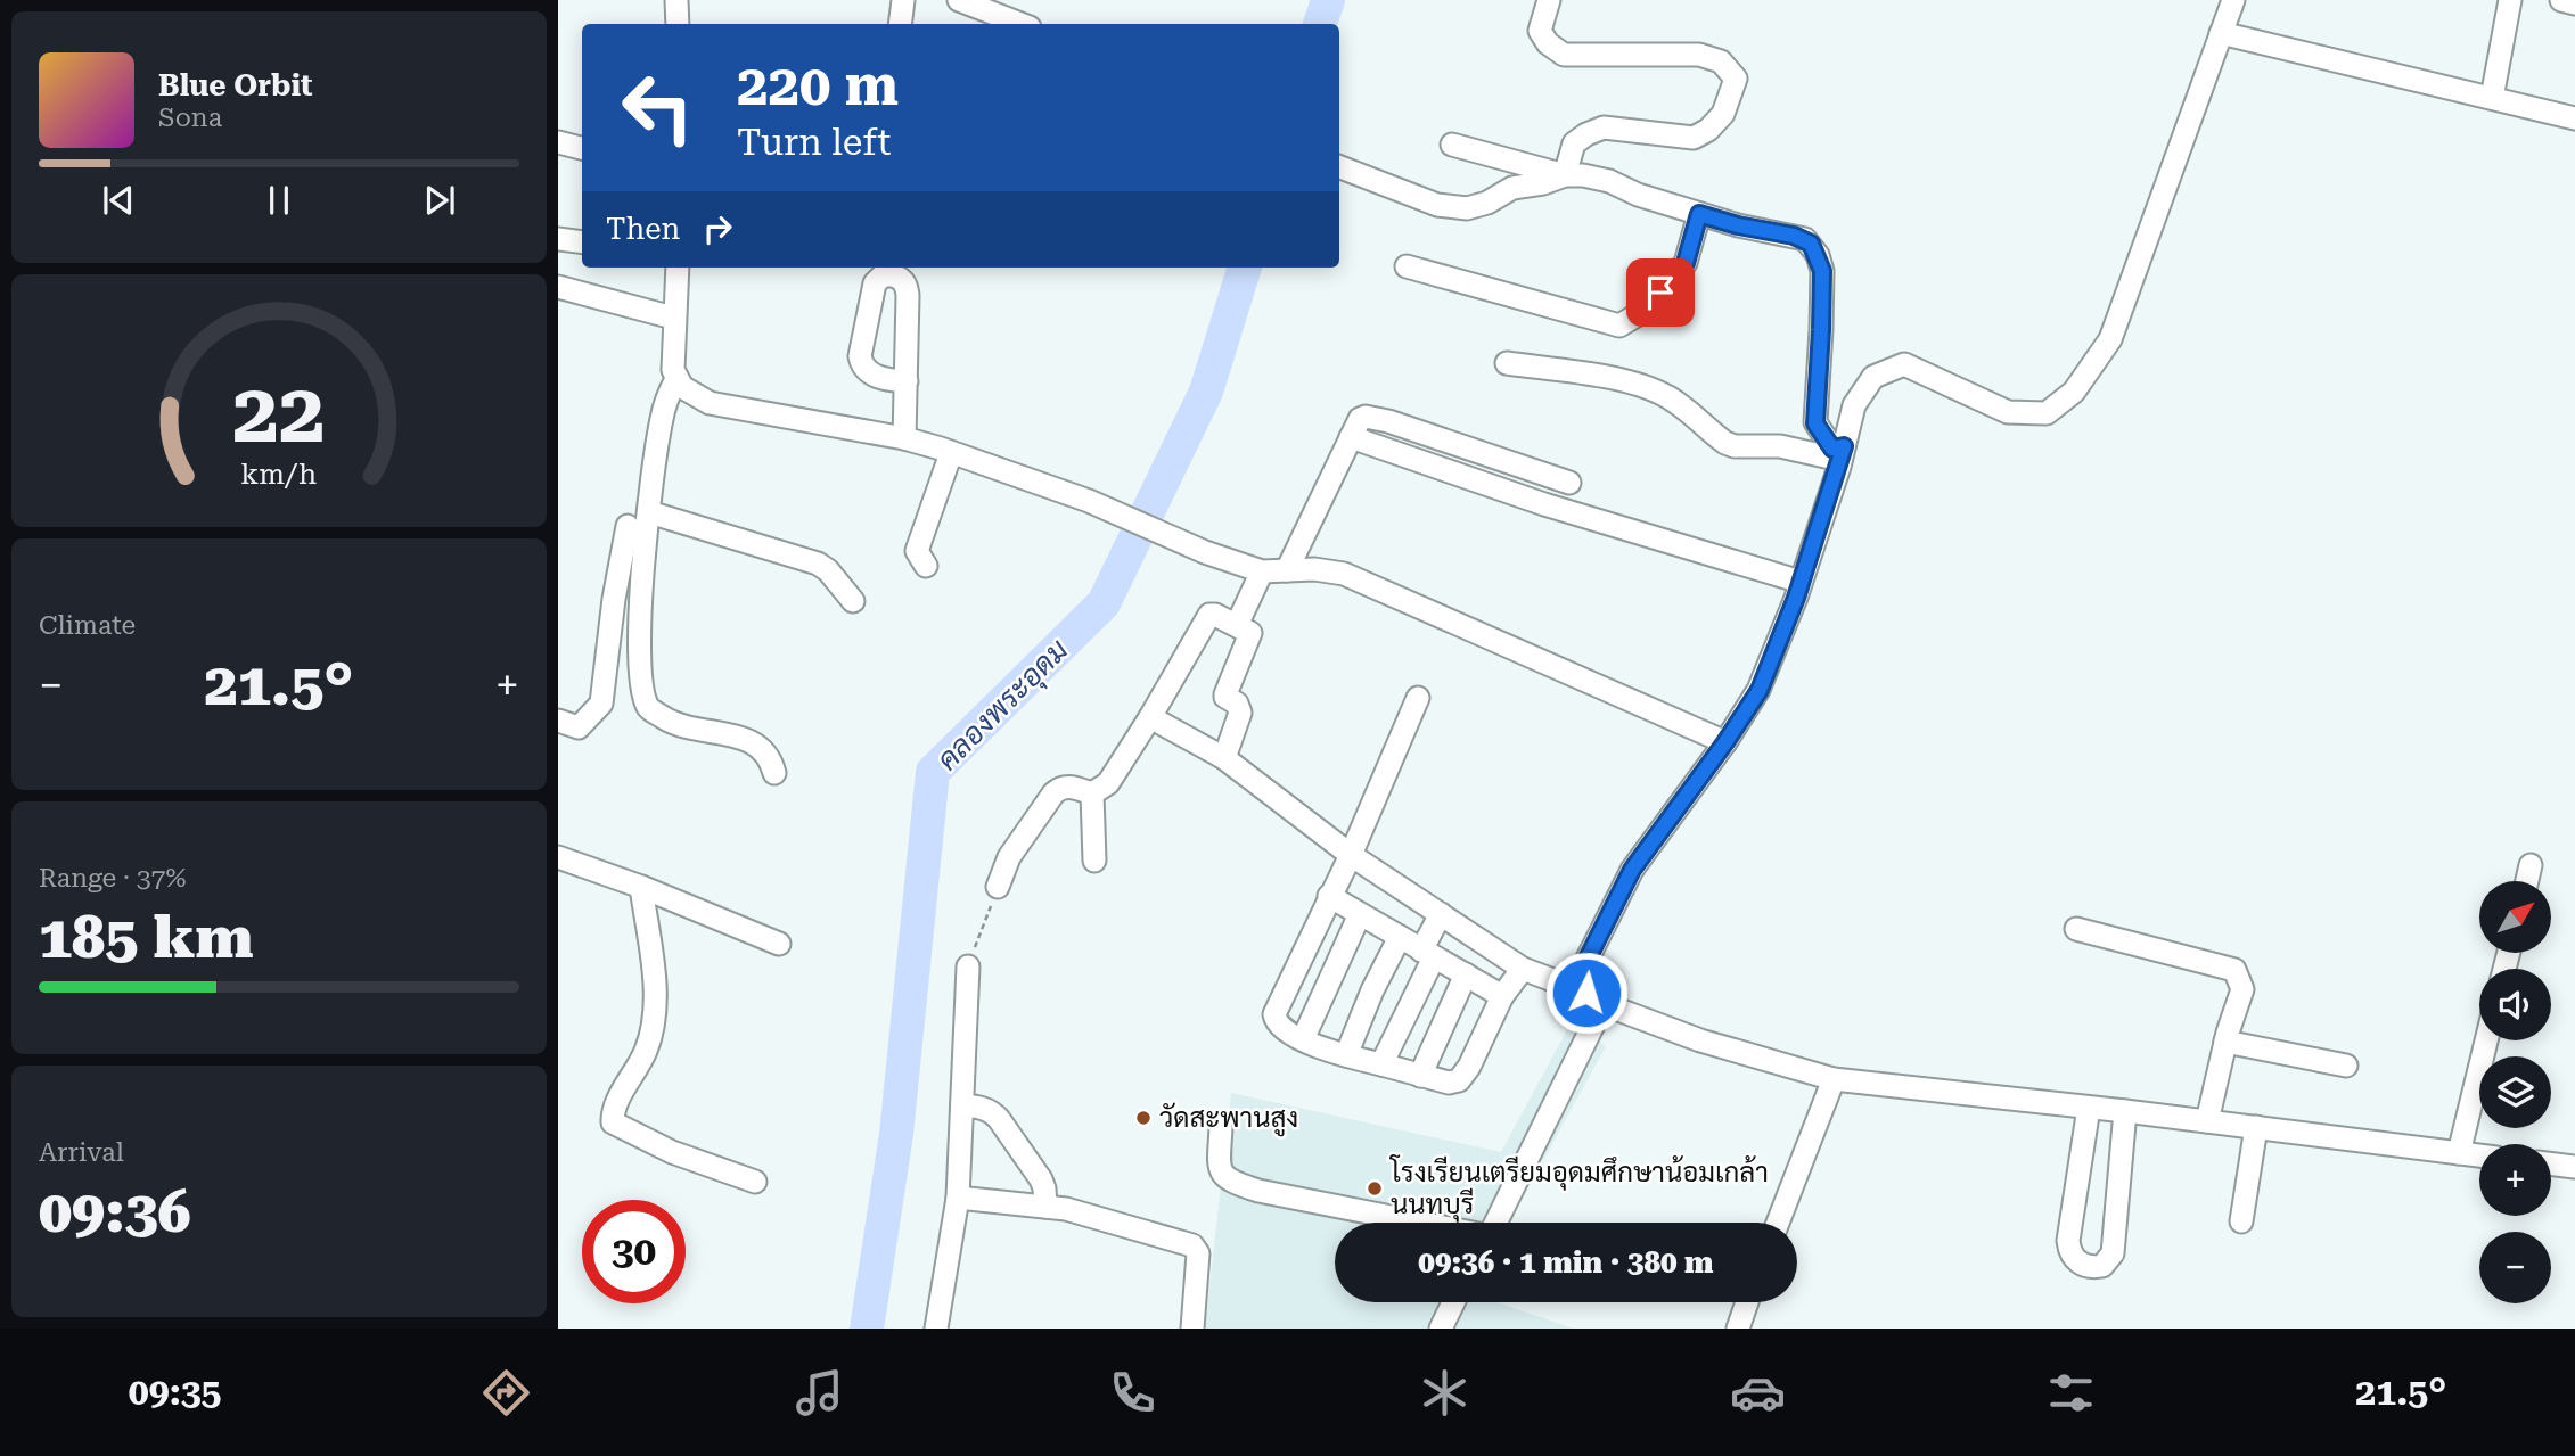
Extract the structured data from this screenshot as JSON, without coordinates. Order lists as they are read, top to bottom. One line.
{"water":["คลองพระอุดม"],"places":["วัดสะพานสูง","โรงเรียนเตรียมอุดมศึกษาน้อมเกล้า นนทบุรี"],"north":"top right","page":{"turn":["220 m","Turn left"],"song":["Blue Orbit","Sona"],"then":"Then","tile":["Climate",["Range · 37%","185 km"],["Arrival","09:36"]],"heat":["−","21.5°","+"],"map_buttons":["+","−"],"limit":"30","trip":"09:36 · 1 min · 380 m","tabs":["09:35","21.5°"],"gauge":["22","km/h"]}}
